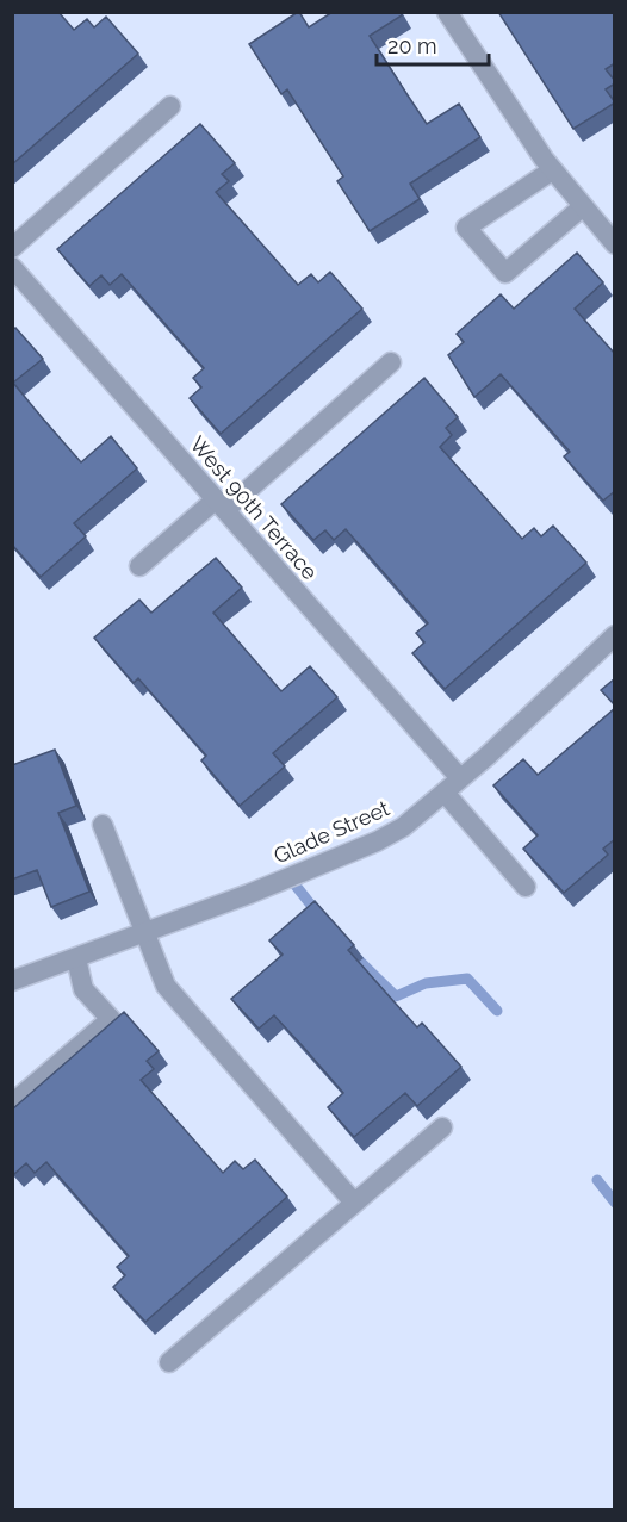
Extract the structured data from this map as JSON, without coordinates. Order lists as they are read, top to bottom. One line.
{"streets":{"street":["West 90th Terrace","Glade Street"]},"crossings":[["West 90th Terrace","Glade Street"]],"scale_bar":"20 m"}
